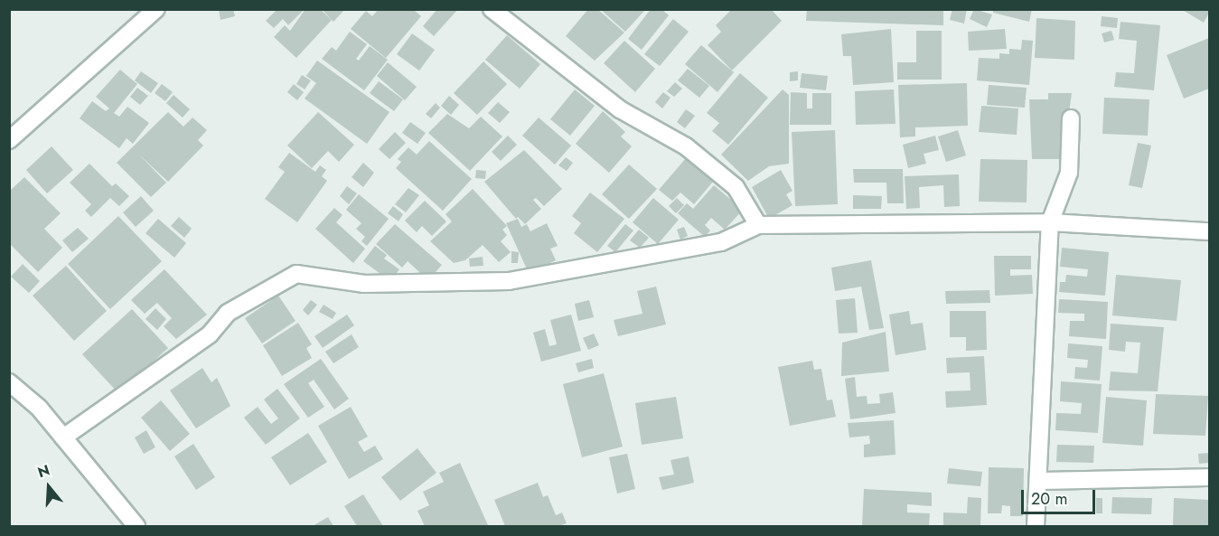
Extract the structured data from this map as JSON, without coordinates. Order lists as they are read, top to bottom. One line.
{"scale_bar":"20 m","north":"top"}
